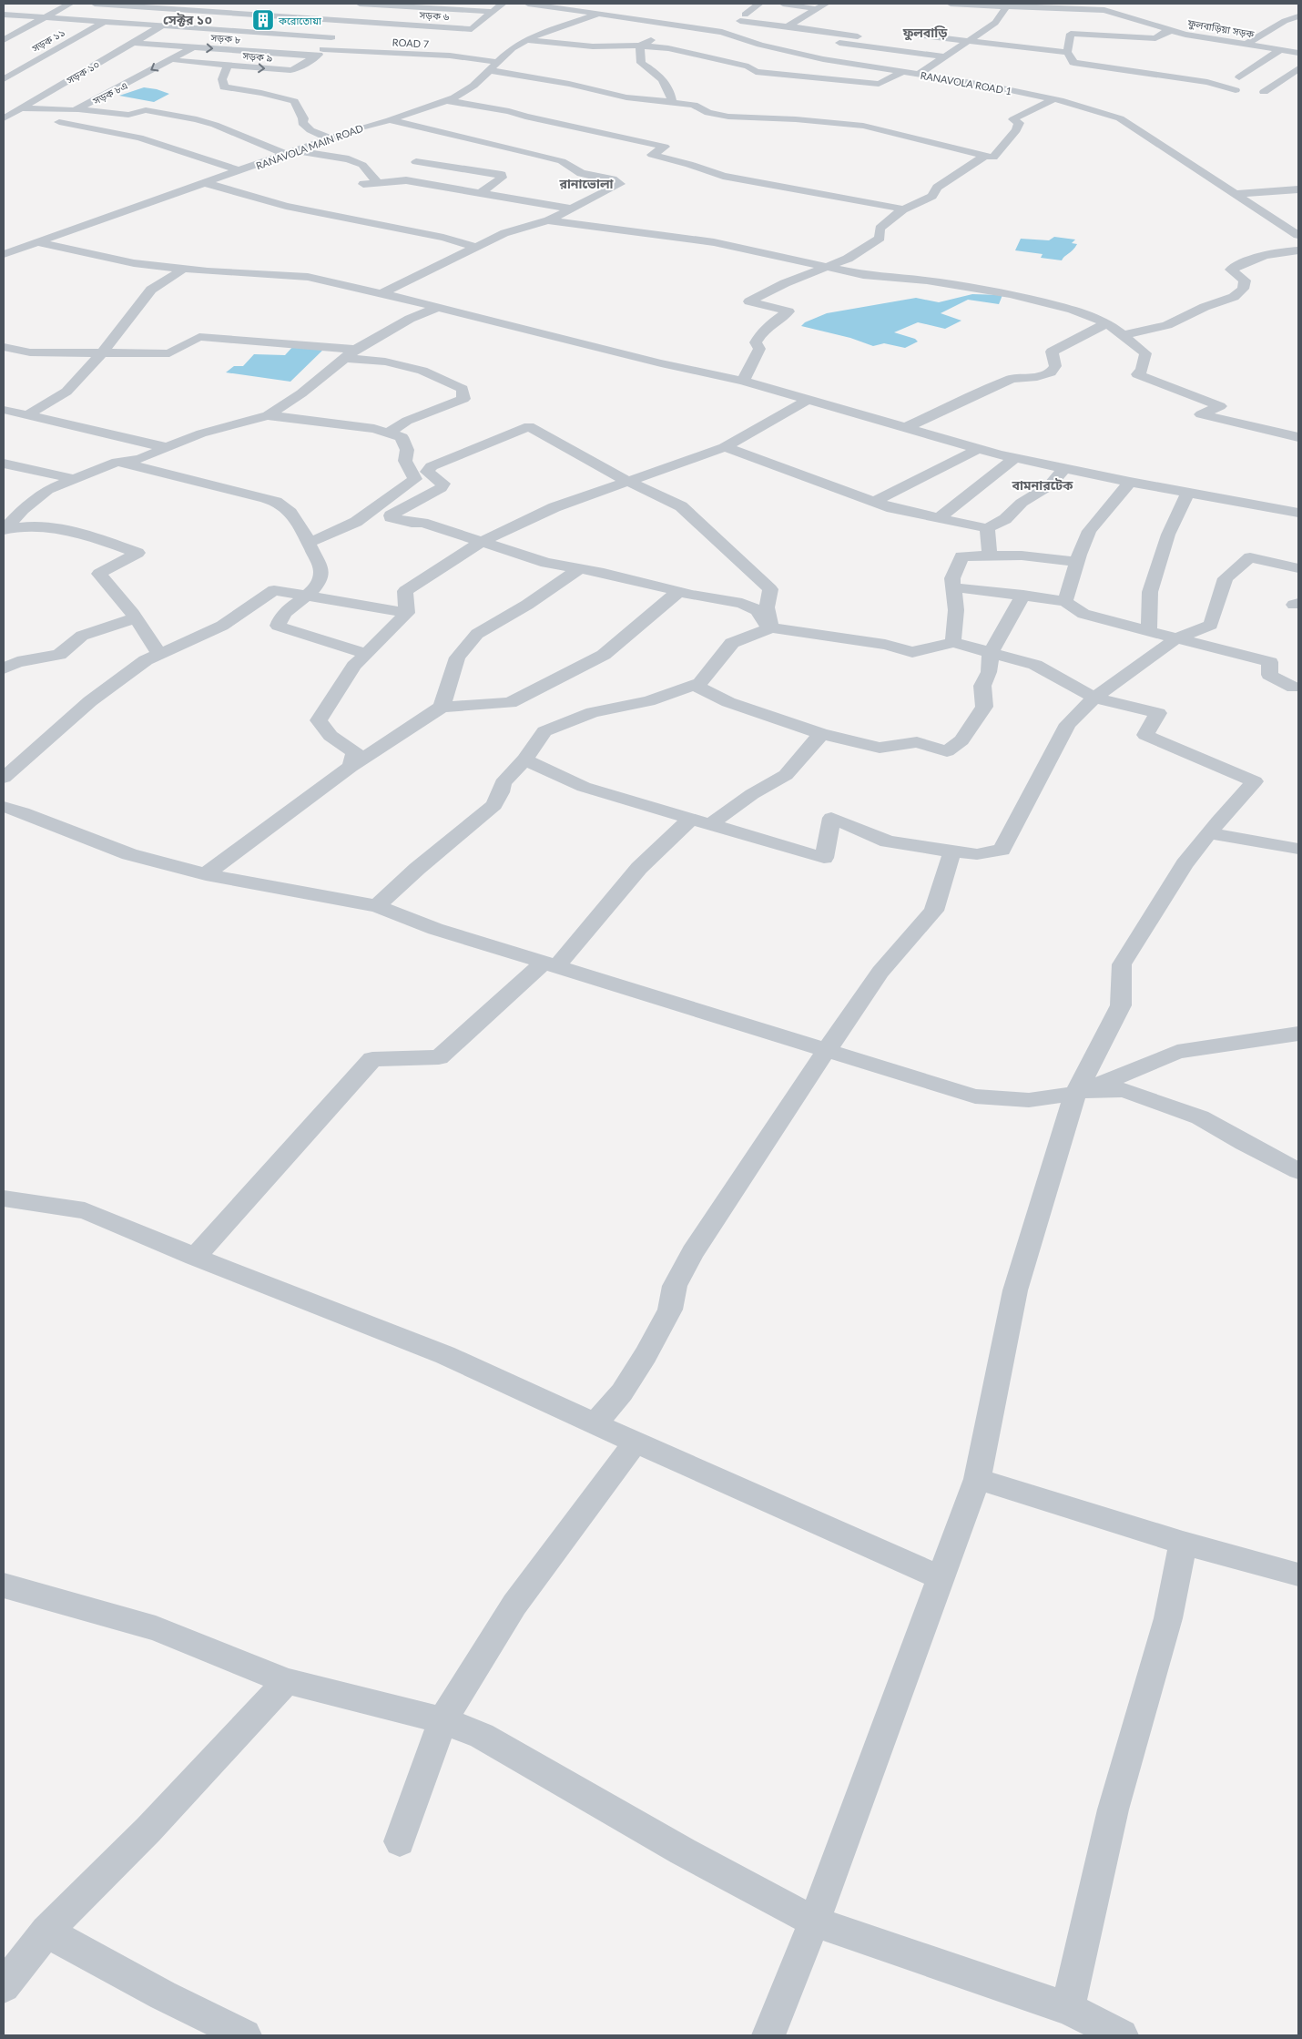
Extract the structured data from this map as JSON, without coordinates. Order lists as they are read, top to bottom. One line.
{"streets":{"street":["সড়ক ৬","ফুলবাড়িয়া সড়ক","সড়ক ৮","সড়ক ১১","ROAD 7","সড়ক ৯","সড়ক ১০","RANAVOLA ROAD 1","সড়ক ৮এ","RANAVOLA MAIN ROAD"]},"crossings":[["সড়ক ৮","ROAD 7"],["সড়ক ৮","সড়ক ৯"],["সড়ক ৮","সড়ক ১০"],["সড়ক ৮","সড়ক ৮এ"],["ROAD 7","সড়ক ৯"],["ROAD 7","RANAVOLA MAIN ROAD"],["সড়ক ৯","সড়ক ৮এ"],["সড়ক ১০","সড়ক ৮এ"],["RANAVOLA ROAD 1","RANAVOLA MAIN ROAD"]],"districts":["সেক্টর ১০","ফুলবাড়ি","রানাভোলা","বামনারটেক"],"places":{"building":["করোতোয়া"]}}
